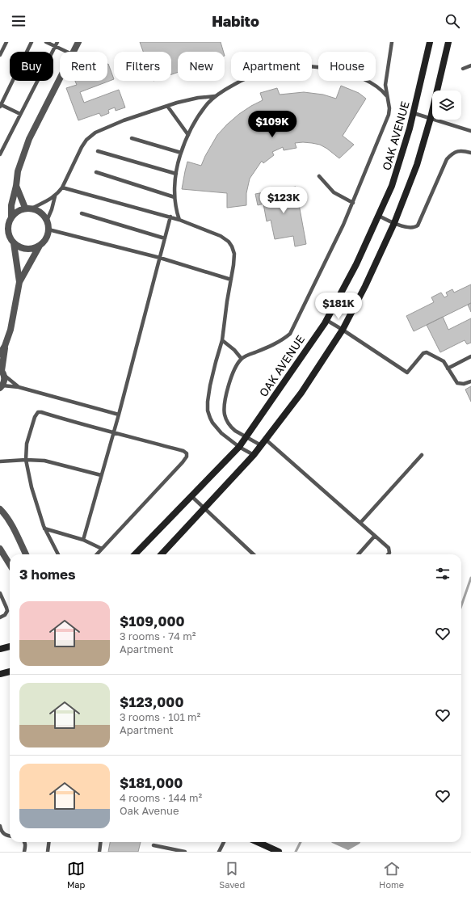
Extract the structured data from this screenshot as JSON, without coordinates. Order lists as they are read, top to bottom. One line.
{"streets":{"street":["OAK AVENUE"]},"page":{"header":"Habito","chip":["Buy","Rent","Filters","New","Apartment","House"],"price":["$109K","$123K","$181K"],"heading":"3 homes","list":[{"name":"$109,000","note":"3 rooms · 74 m² · Apartment"},{"name":"$123,000","note":"3 rooms · 101 m² · Apartment"},{"name":"$181,000","note":"4 rooms · 144 m² · Oak Avenue"}],"tabs":["Map","Saved","Home"]}}
